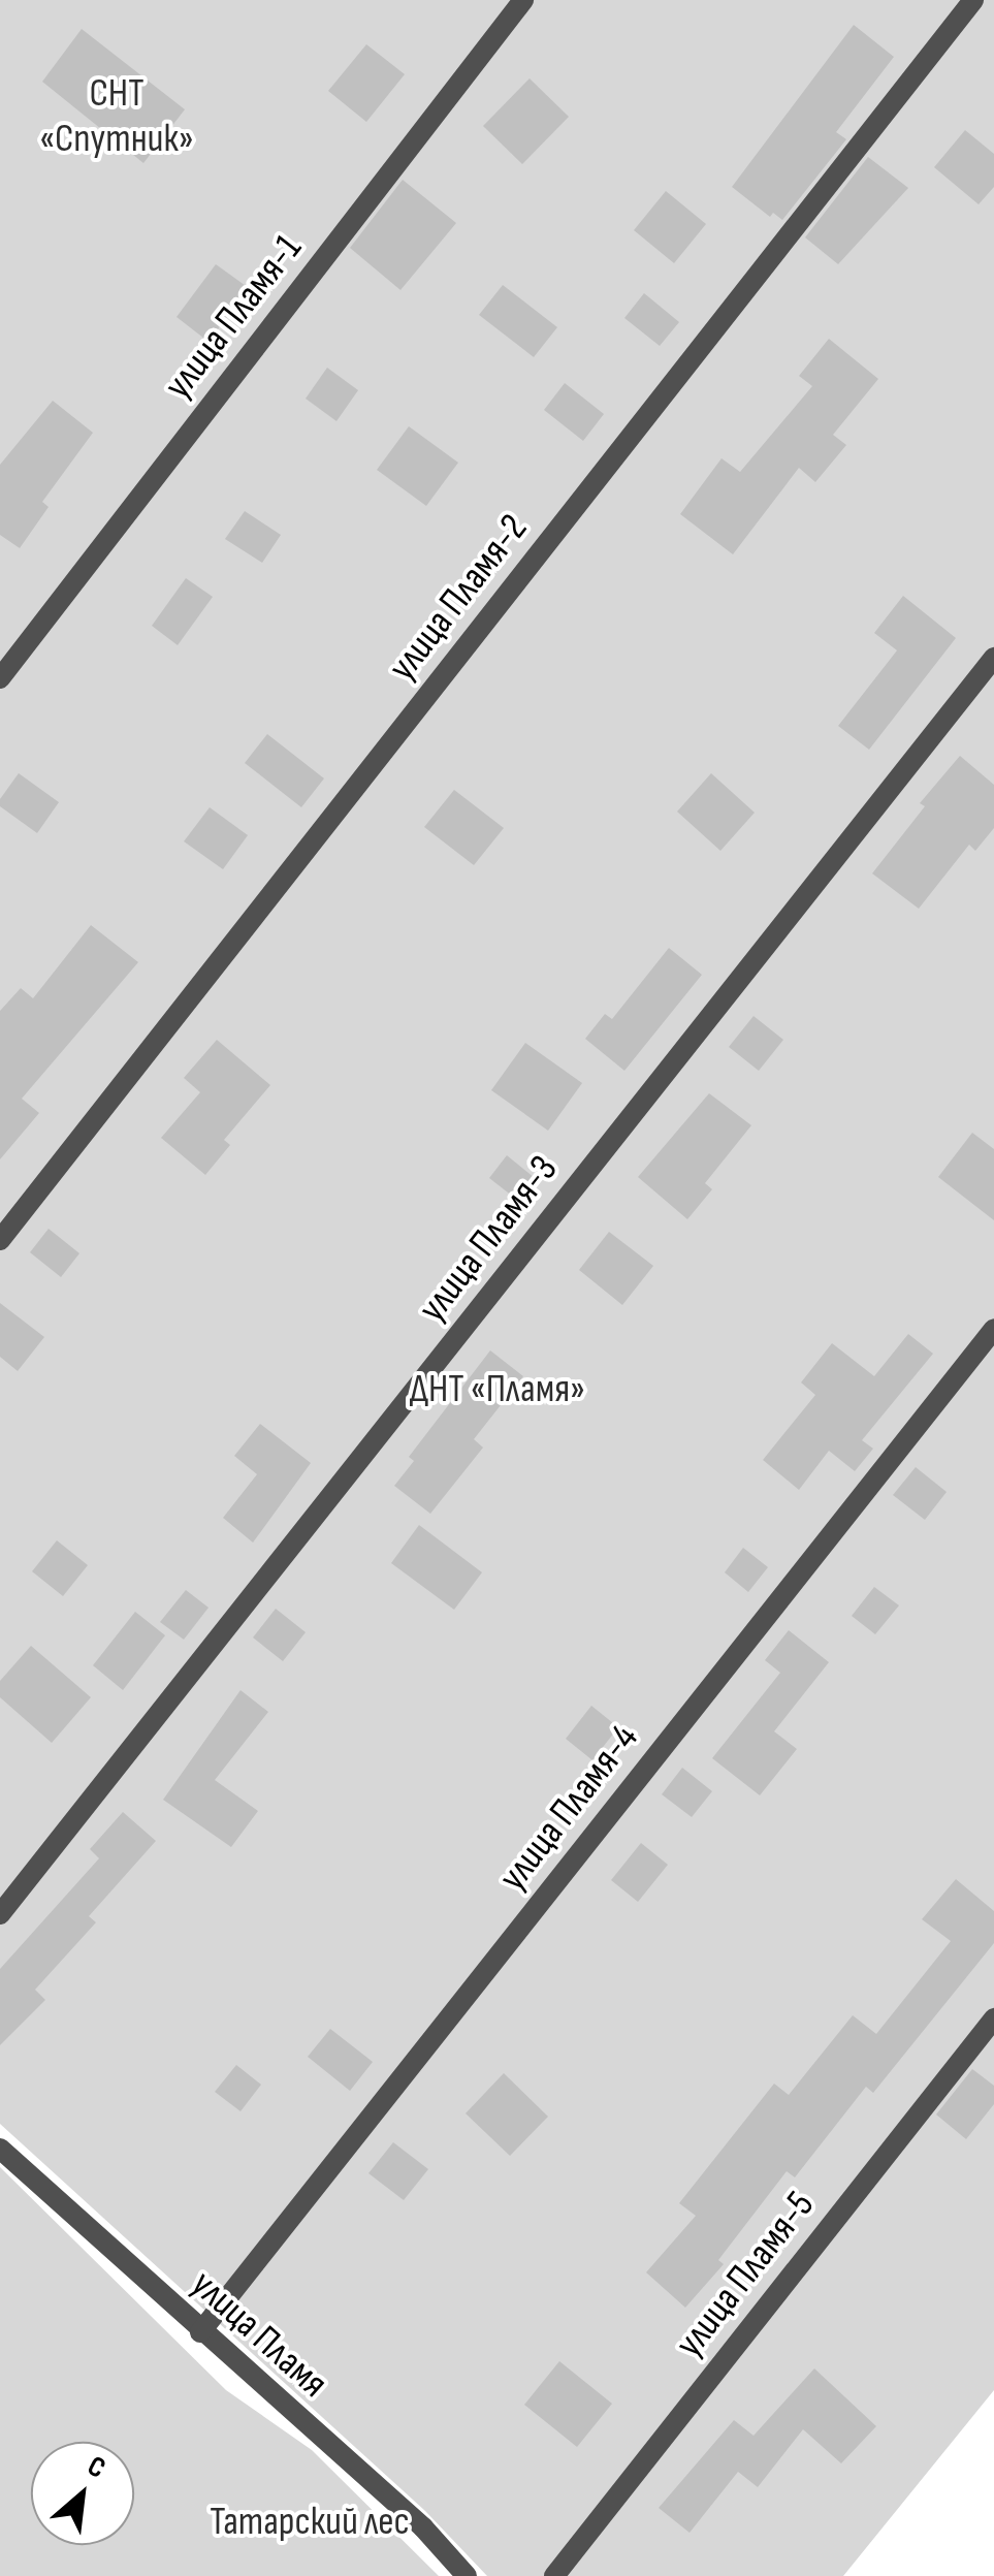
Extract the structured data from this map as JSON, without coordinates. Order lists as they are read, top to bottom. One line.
{"streets":{"street":["улица Пламя-1","улица Пламя-2","улица Пламя-3","улица Пламя-4","улица Пламя-5","улица Пламя"]},"crossings":[["улица Пламя-4","улица Пламя"]],"parks":["СНТ «Спутник»","ДНТ «Пламя»","Татарский лес"],"north":"top right"}
